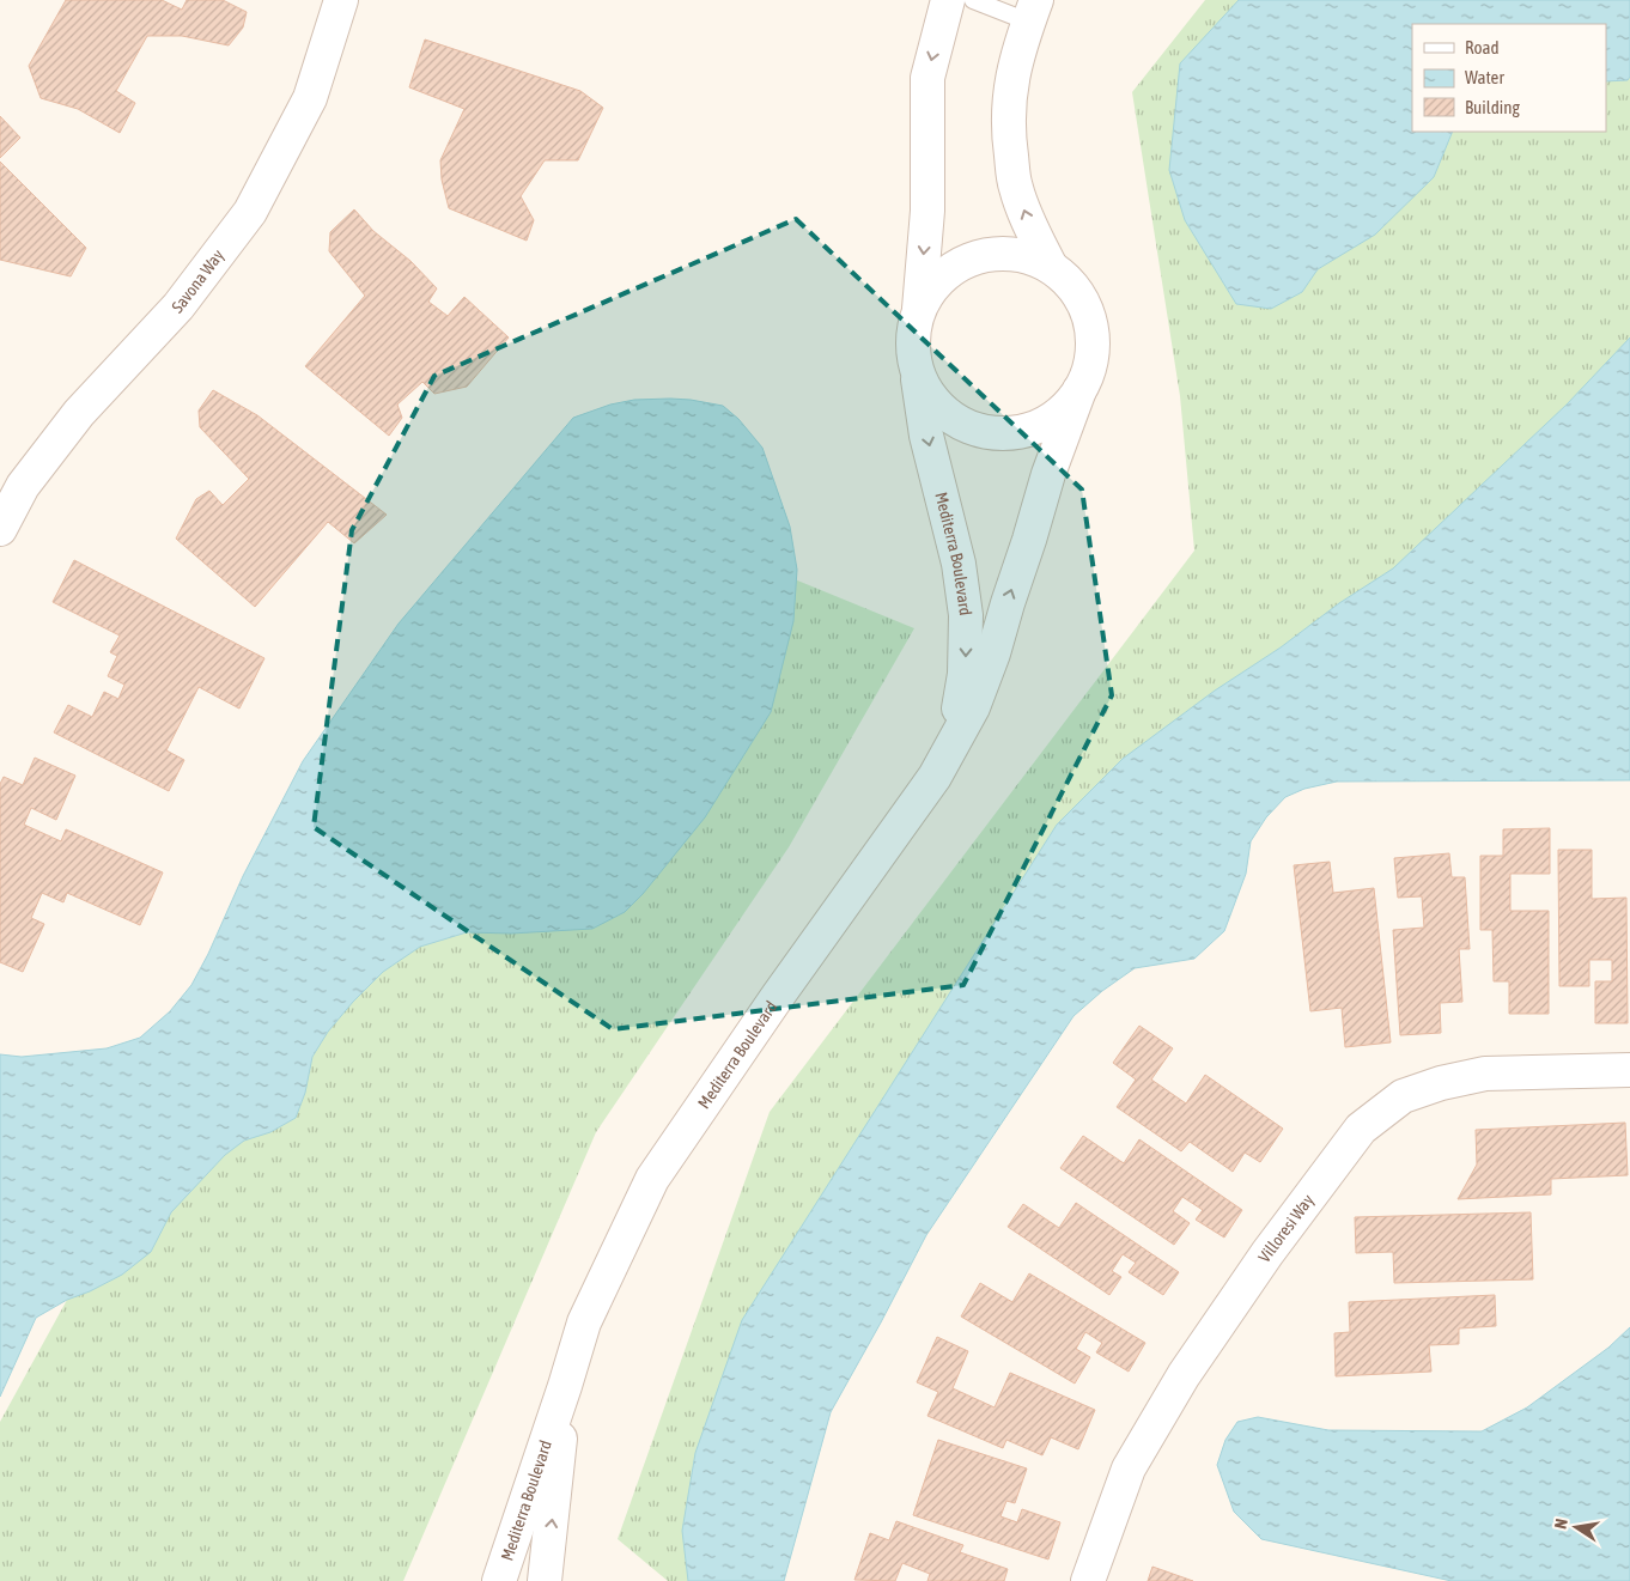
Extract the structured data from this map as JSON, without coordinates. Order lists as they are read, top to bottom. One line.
{"streets":{"street":["Savona Way","Mediterra Boulevard","Villoresi Way"]},"legend":["Road","Water","Building"],"north":"left"}
